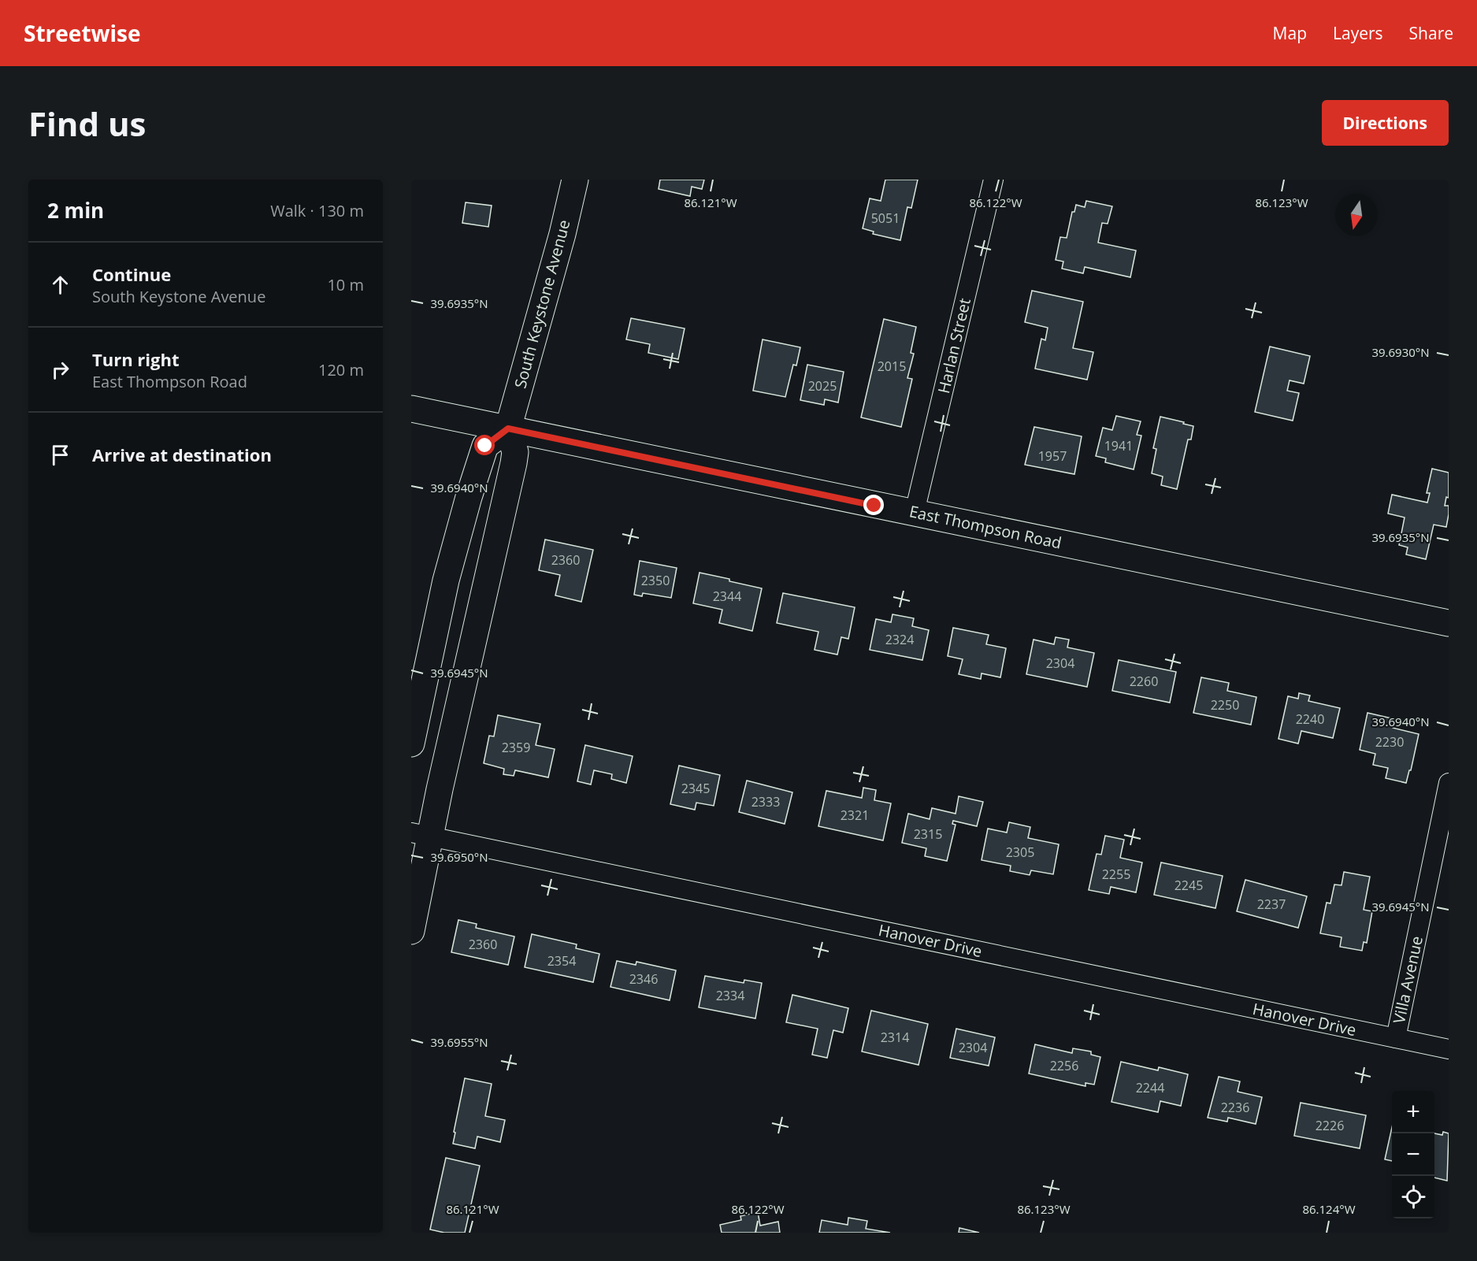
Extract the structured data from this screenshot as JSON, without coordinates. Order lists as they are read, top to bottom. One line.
{"streets":{"main road":["South Keystone Avenue","East Thompson Road"],"street":["Harlan Street","Hanover Drive","Villa Avenue"]},"crossings":[["South Keystone Avenue","East Thompson Road"],["Harlan Street","East Thompson Road"],["Hanover Drive","Villa Avenue"]],"house_numbers":["5051","2015","2025","1941","1957","2360","2350","2344","2324","2304","2260","2250","2240","2230","2359","2345","2333","2321","2315","2305","2255","2245","2237","2360","2354","2346","2334","2314","2304","2256","2244","2236","2226"],"north":"bottom","page":{"header":"Streetwise","nav":["Map","Layers","Share"],"buttons":"Directions","title":"Find us","heading":["2 min","Walk · 130 m"],"list":[["Continue","South Keystone Avenue","10 m"],["Turn right","East Thompson Road","120 m"],"Arrive at destination"],"map_buttons":["+","−"]},"coordinates":["86.121°W","86.122°W","86.123°W","39.6935°N","39.6930°N","39.6940°N","39.6945°N","39.6950°N","39.6955°N","86.124°W"]}
